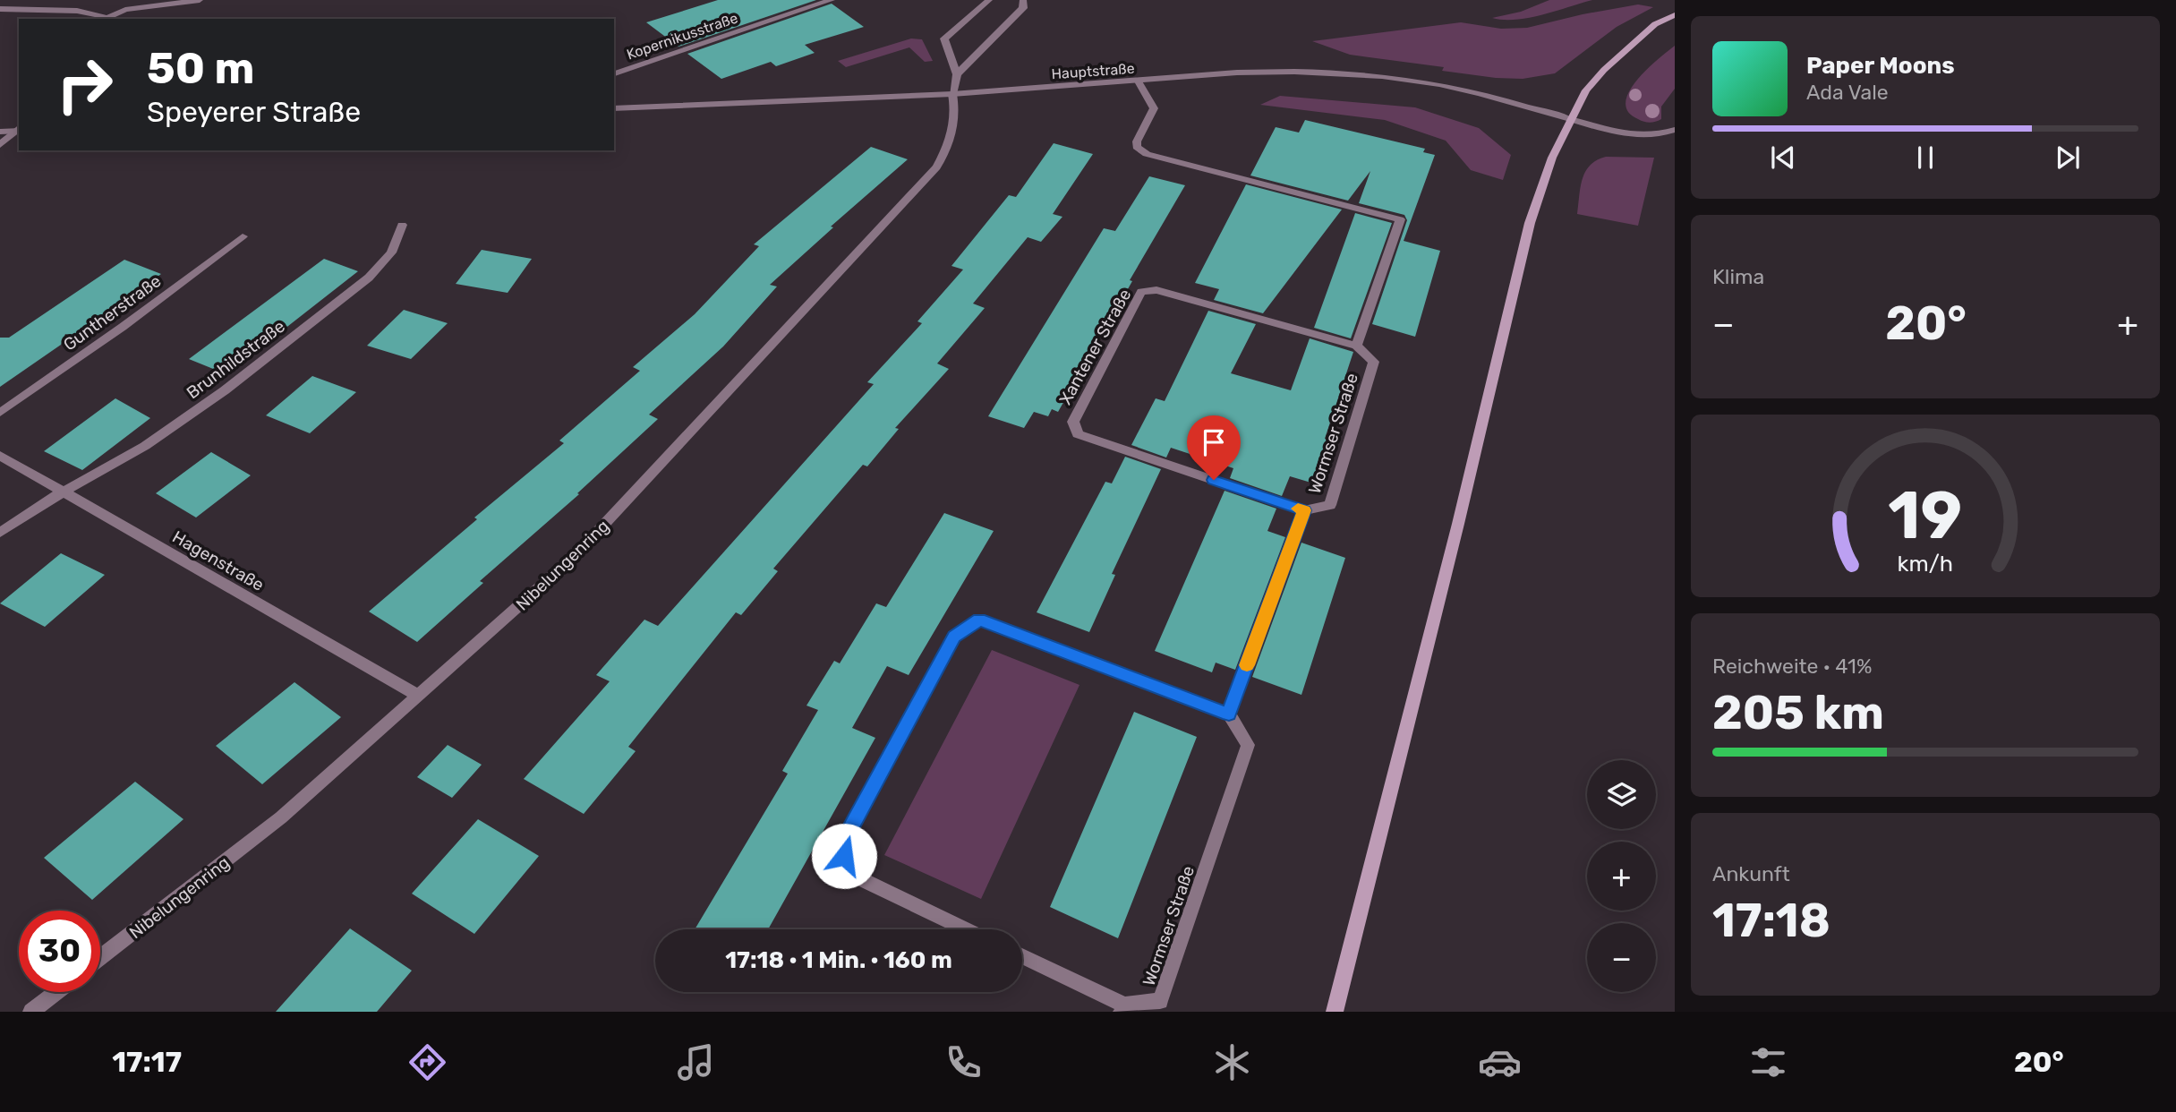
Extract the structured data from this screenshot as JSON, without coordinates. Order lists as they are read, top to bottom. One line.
{"streets":{"street":["Kopernikusstraße","Hauptstraße","Guntherstraße","Xantener Straße","Brunhildstraße","Wormser Straße","Hagenstraße","Nibelungenring"]},"crossings":[["Hauptstraße","Nibelungenring"],["Xantener Straße","Wormser Straße"],["Brunhildstraße","Hagenstraße"],["Hagenstraße","Nibelungenring"]],"page":{"turn":["50 m","Speyerer Straße"],"song":["Paper Moons","Ada Vale"],"tile":["Klima",["Reichweite · 41%","205 km"],["Ankunft","17:18"]],"heat":["−","20°","+"],"map_buttons":["+","−"],"limit":"30","trip":"17:18 · 1 Min. · 160 m","tabs":["17:17","20°"],"gauge":["19","km/h"]}}
